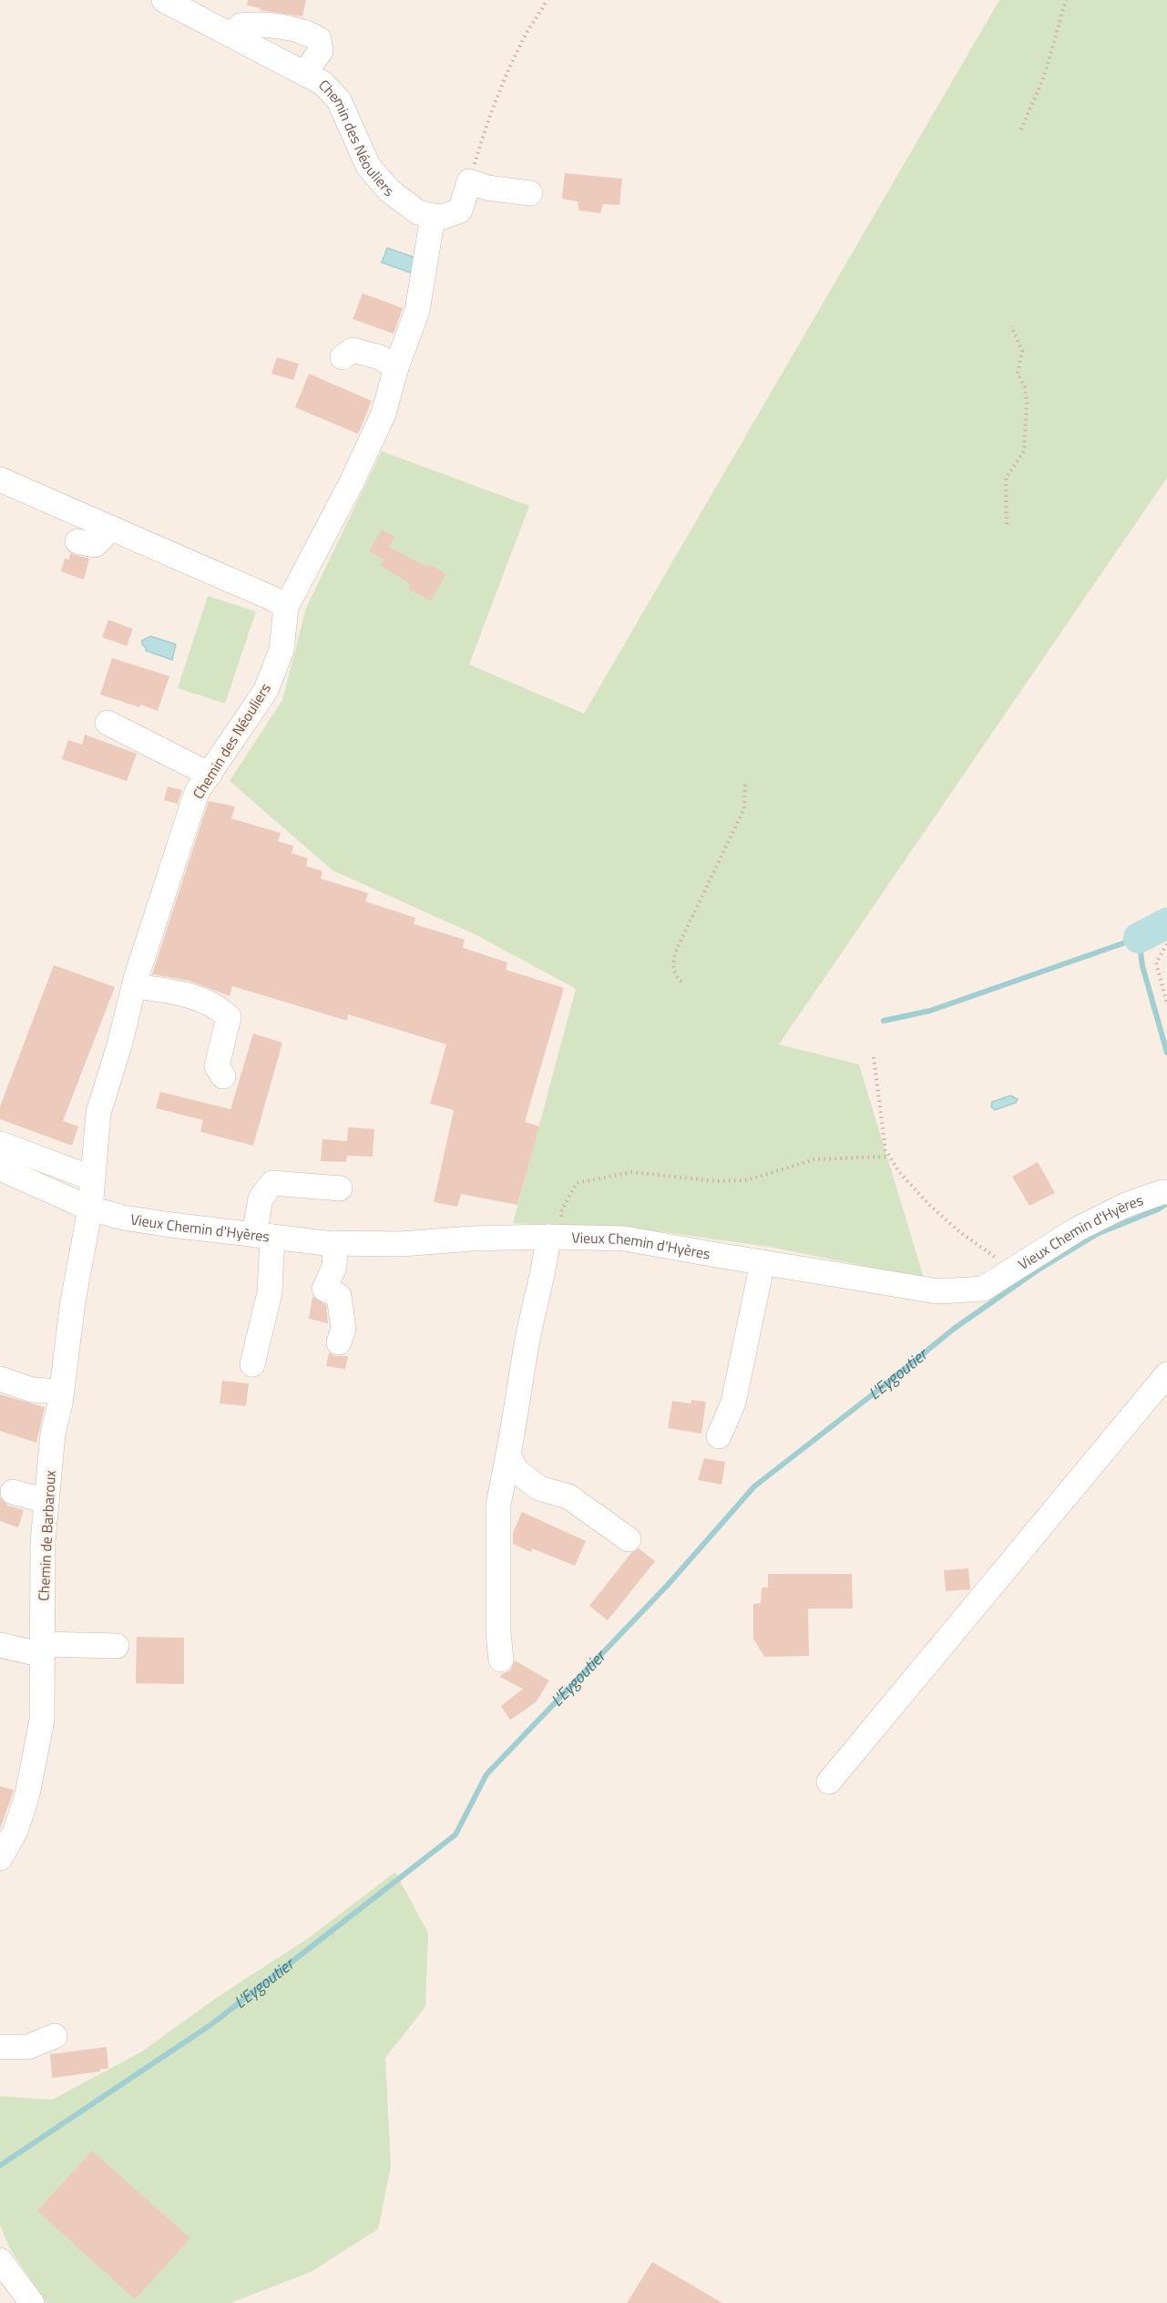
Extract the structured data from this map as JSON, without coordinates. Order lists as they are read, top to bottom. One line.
{"streets":{"street":["Chemin des Néouliers","Vieux Chemin d'Hyères","Chemin de Barbaroux"]},"crossings":[["Chemin des Néouliers","Vieux Chemin d'Hyères"],["Chemin des Néouliers","Chemin de Barbaroux"],["Vieux Chemin d'Hyères","Chemin de Barbaroux"]],"water":["L'Eygoutier"]}
